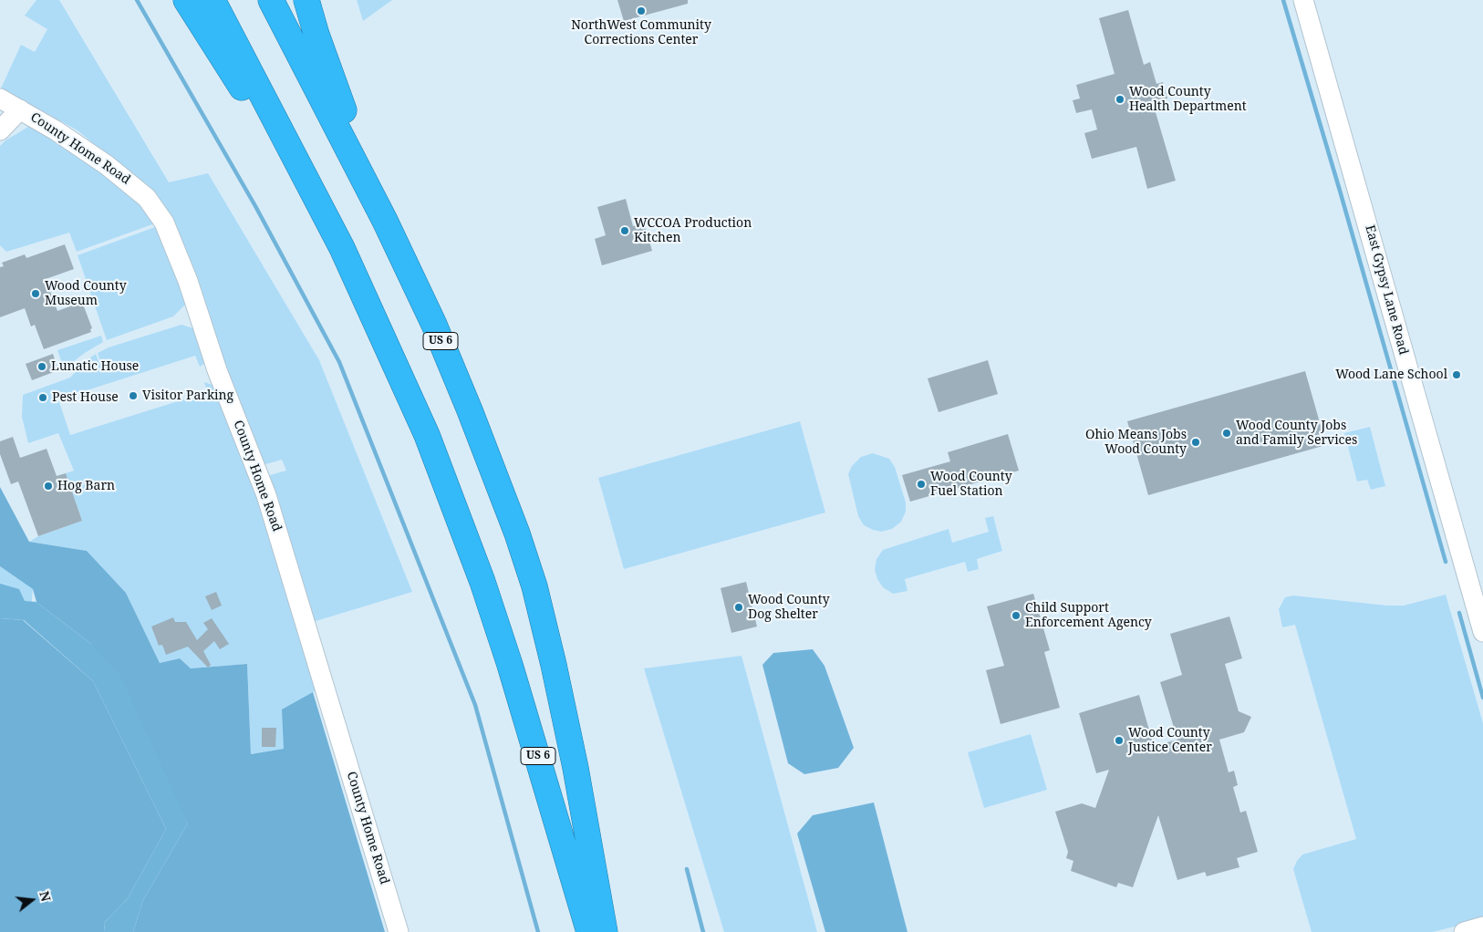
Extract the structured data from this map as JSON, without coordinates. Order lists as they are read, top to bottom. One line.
{"streets":{"highway":["US 6"],"street":["County Home Road","East Gypsy Lane Road"]},"places":["NorthWest Community Corrections Center","Wood County Health Department","WCCOA Production Kitchen","Wood County Museum","Lunatic House","Wood Lane School","Visitor Parking","Pest House","Wood County Jobs and Family Services","Ohio Means Jobs Wood County","Wood County Fuel Station","Hog Barn","Wood County Dog Shelter","Child Support Enforcement Agency","Wood County Justice Center"],"north":"right"}
